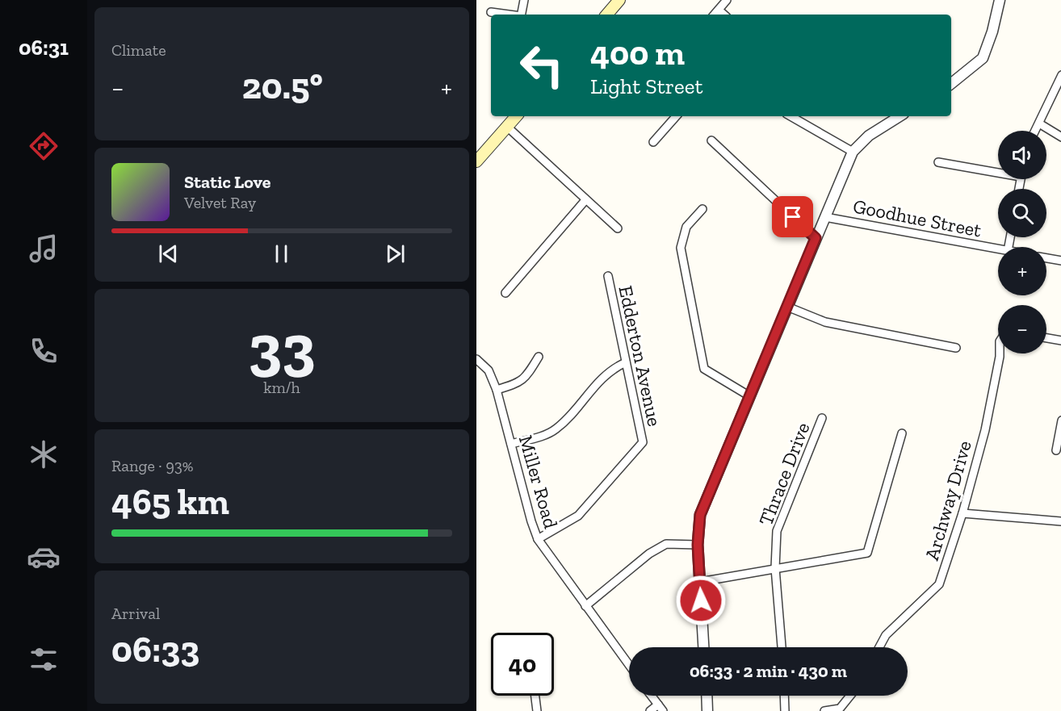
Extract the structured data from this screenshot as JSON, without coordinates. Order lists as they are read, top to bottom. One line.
{"streets":{"street":["Goodhue Street","Edderton Avenue","Thrace Drive","Miller Road","Archway Drive"]},"crossings":[["Edderton Avenue","Miller Road"]],"page":{"tabs":"06:31","tile":["Climate",["33","km/h"],["Range · 93%","465 km"],["Arrival","06:33"]],"turn":["400 m","Light Street"],"heat":["−","20.5°","+"],"map_buttons":["+","−"],"song":["Static Love","Velvet Ray"],"limit":"40","trip":"06:33 · 2 min · 430 m"}}
